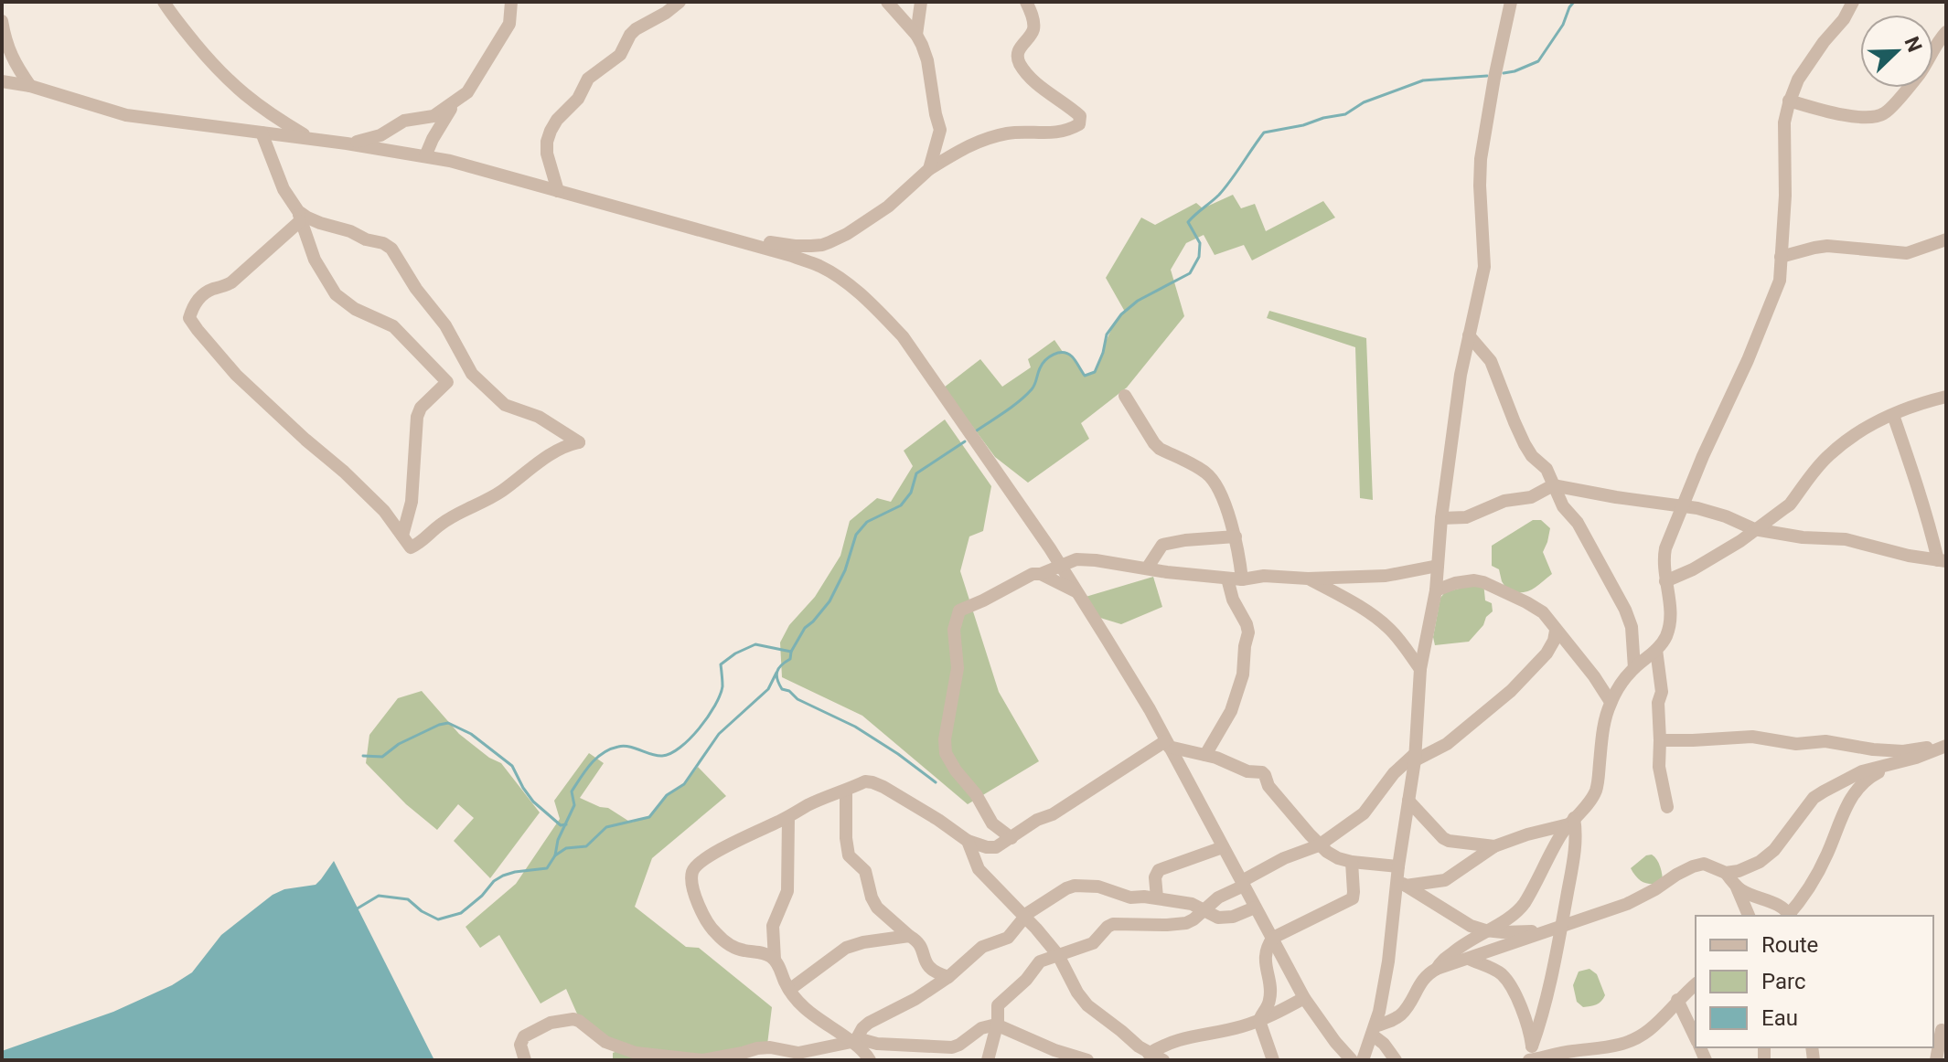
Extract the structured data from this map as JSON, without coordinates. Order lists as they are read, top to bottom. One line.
{"legend":["Route","Parc","Eau"],"north":"top right"}
